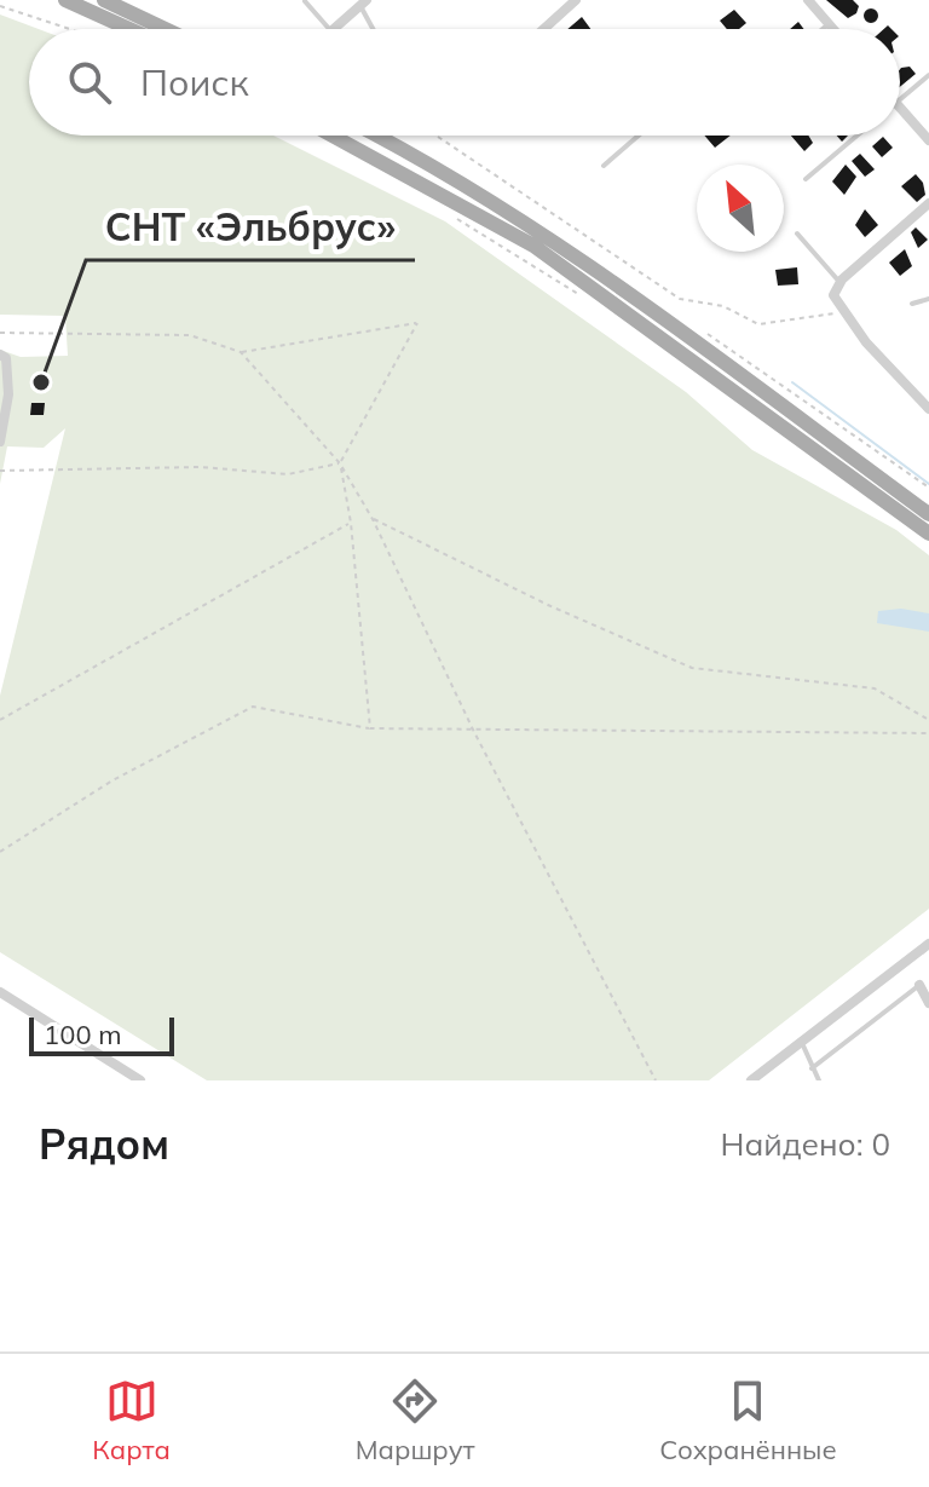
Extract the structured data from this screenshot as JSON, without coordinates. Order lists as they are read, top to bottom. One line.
{"places":["СНТ «Эльбрус»"],"scale_bar":"100 m","north":"top left","page":{"search":"Поиск","scale":"100 m","heading":["Рядом","Найдено: 0"],"nav":["Карта","Маршрут","Сохранённые"]}}
